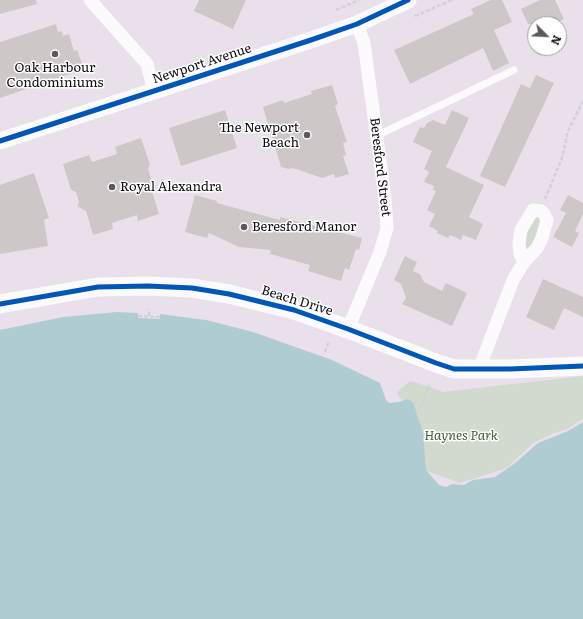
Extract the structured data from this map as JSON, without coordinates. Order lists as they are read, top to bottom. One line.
{"streets":{"main road":["Beach Drive"],"street":["Newport Avenue","Beresford Street"]},"crossings":[["Newport Avenue","Beresford Street"],["Beresford Street","Beach Drive"]],"parks":["Haynes Park"],"places":["Oak Harbour Condominiums","The Newport Beach","Royal Alexandra","Beresford Manor"],"north":"bottom right"}
